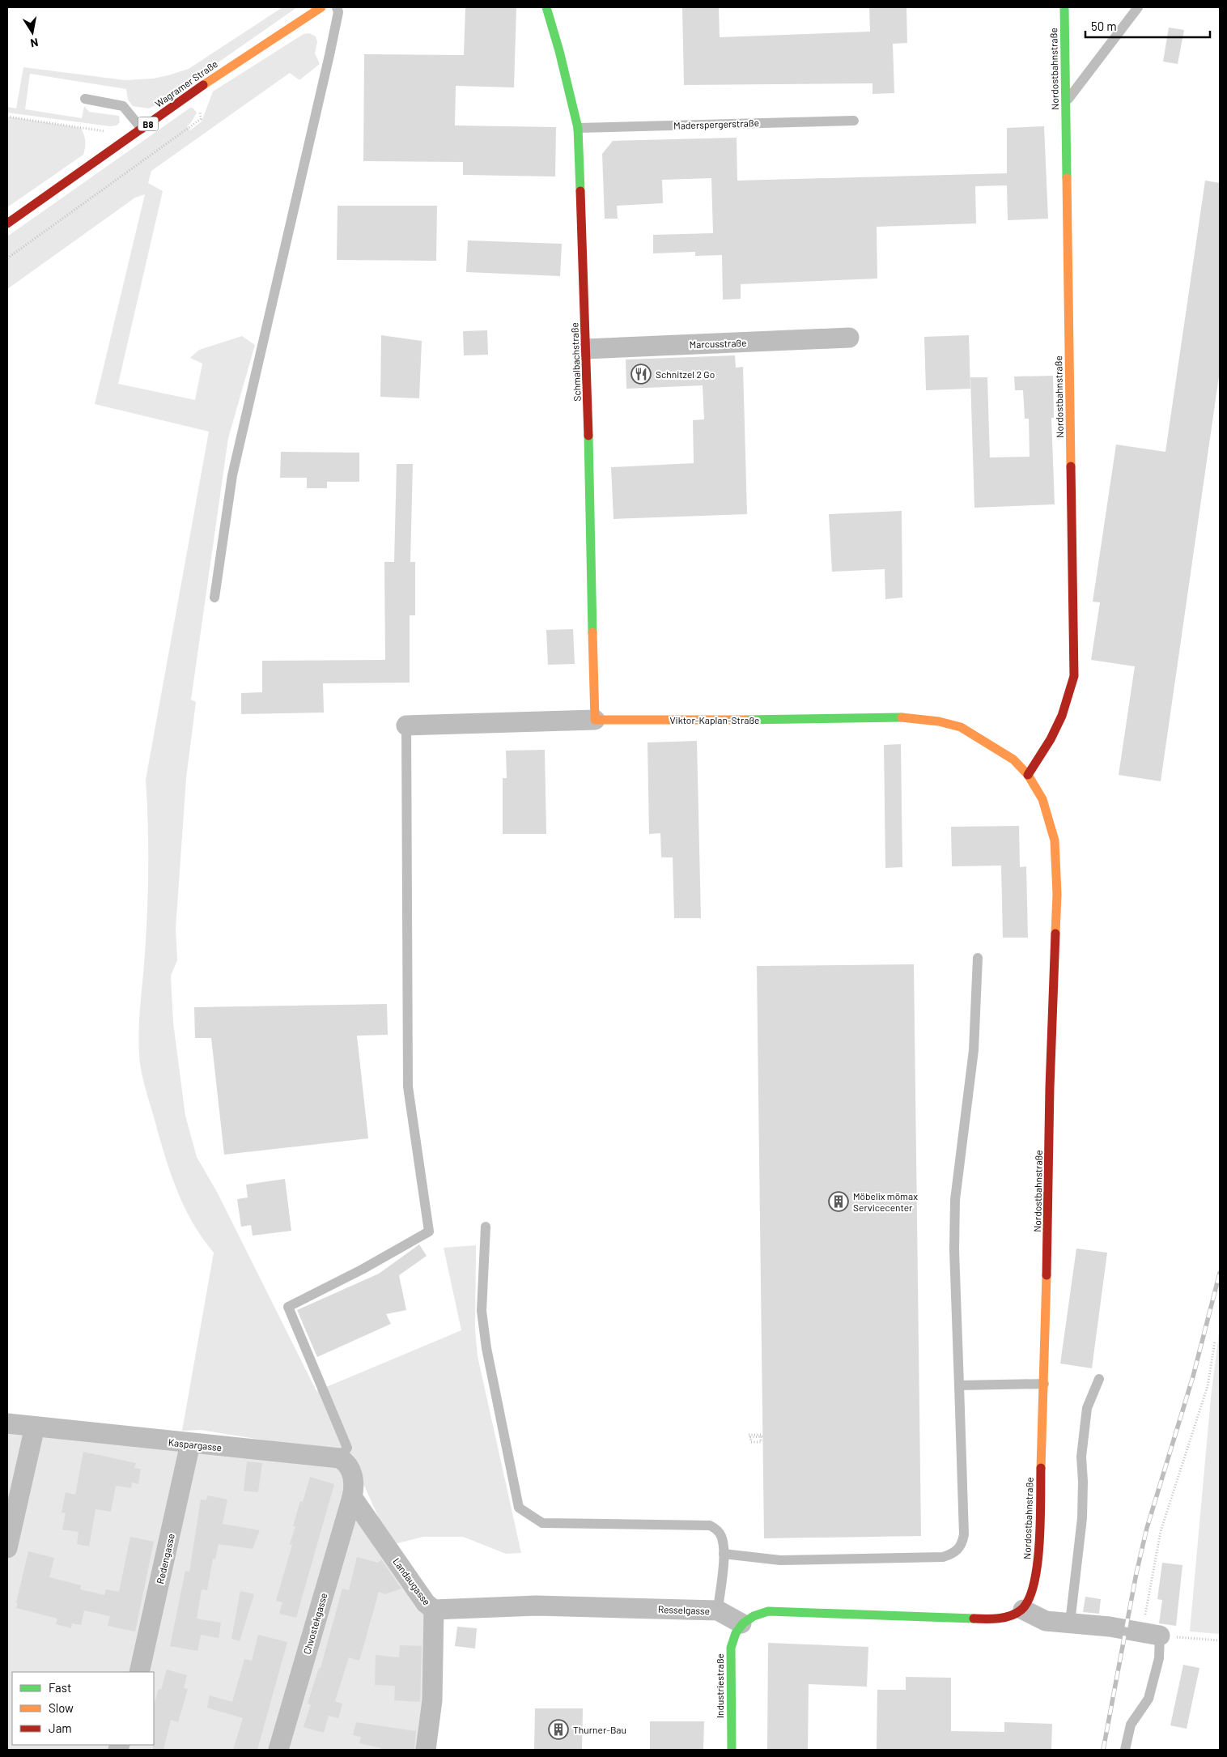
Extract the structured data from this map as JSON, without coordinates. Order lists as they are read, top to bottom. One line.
{"streets":{"street":["Nordostbahnstraße","Wagramer Straße","B8","Marcusstraße","Schmalbachstraße","Viktor-Kaplan-Straße","Kaspargasse","Redengasse","Landaugasse","Resselgasse","Chvostekgasse","Industriestraße"],"lane":["Maderspergerstraße"]},"crossings":[["Nordostbahnstraße","Viktor-Kaplan-Straße"],["Maderspergerstraße","Schmalbachstraße"],["Marcusstraße","Schmalbachstraße"],["Schmalbachstraße","Viktor-Kaplan-Straße"],["Kaspargasse","Redengasse"],["Landaugasse","Resselgasse"],["Landaugasse","Chvostekgasse"],["Resselgasse","Industriestraße"]],"places":{"restaurant":["Schnitzel 2 Go"],"building":["Möbelix mömax Servicecenter","Thurner-Bau"]},"legend":["Fast","Slow","Jam"],"scale_bar":"50 m","north":"bottom"}
